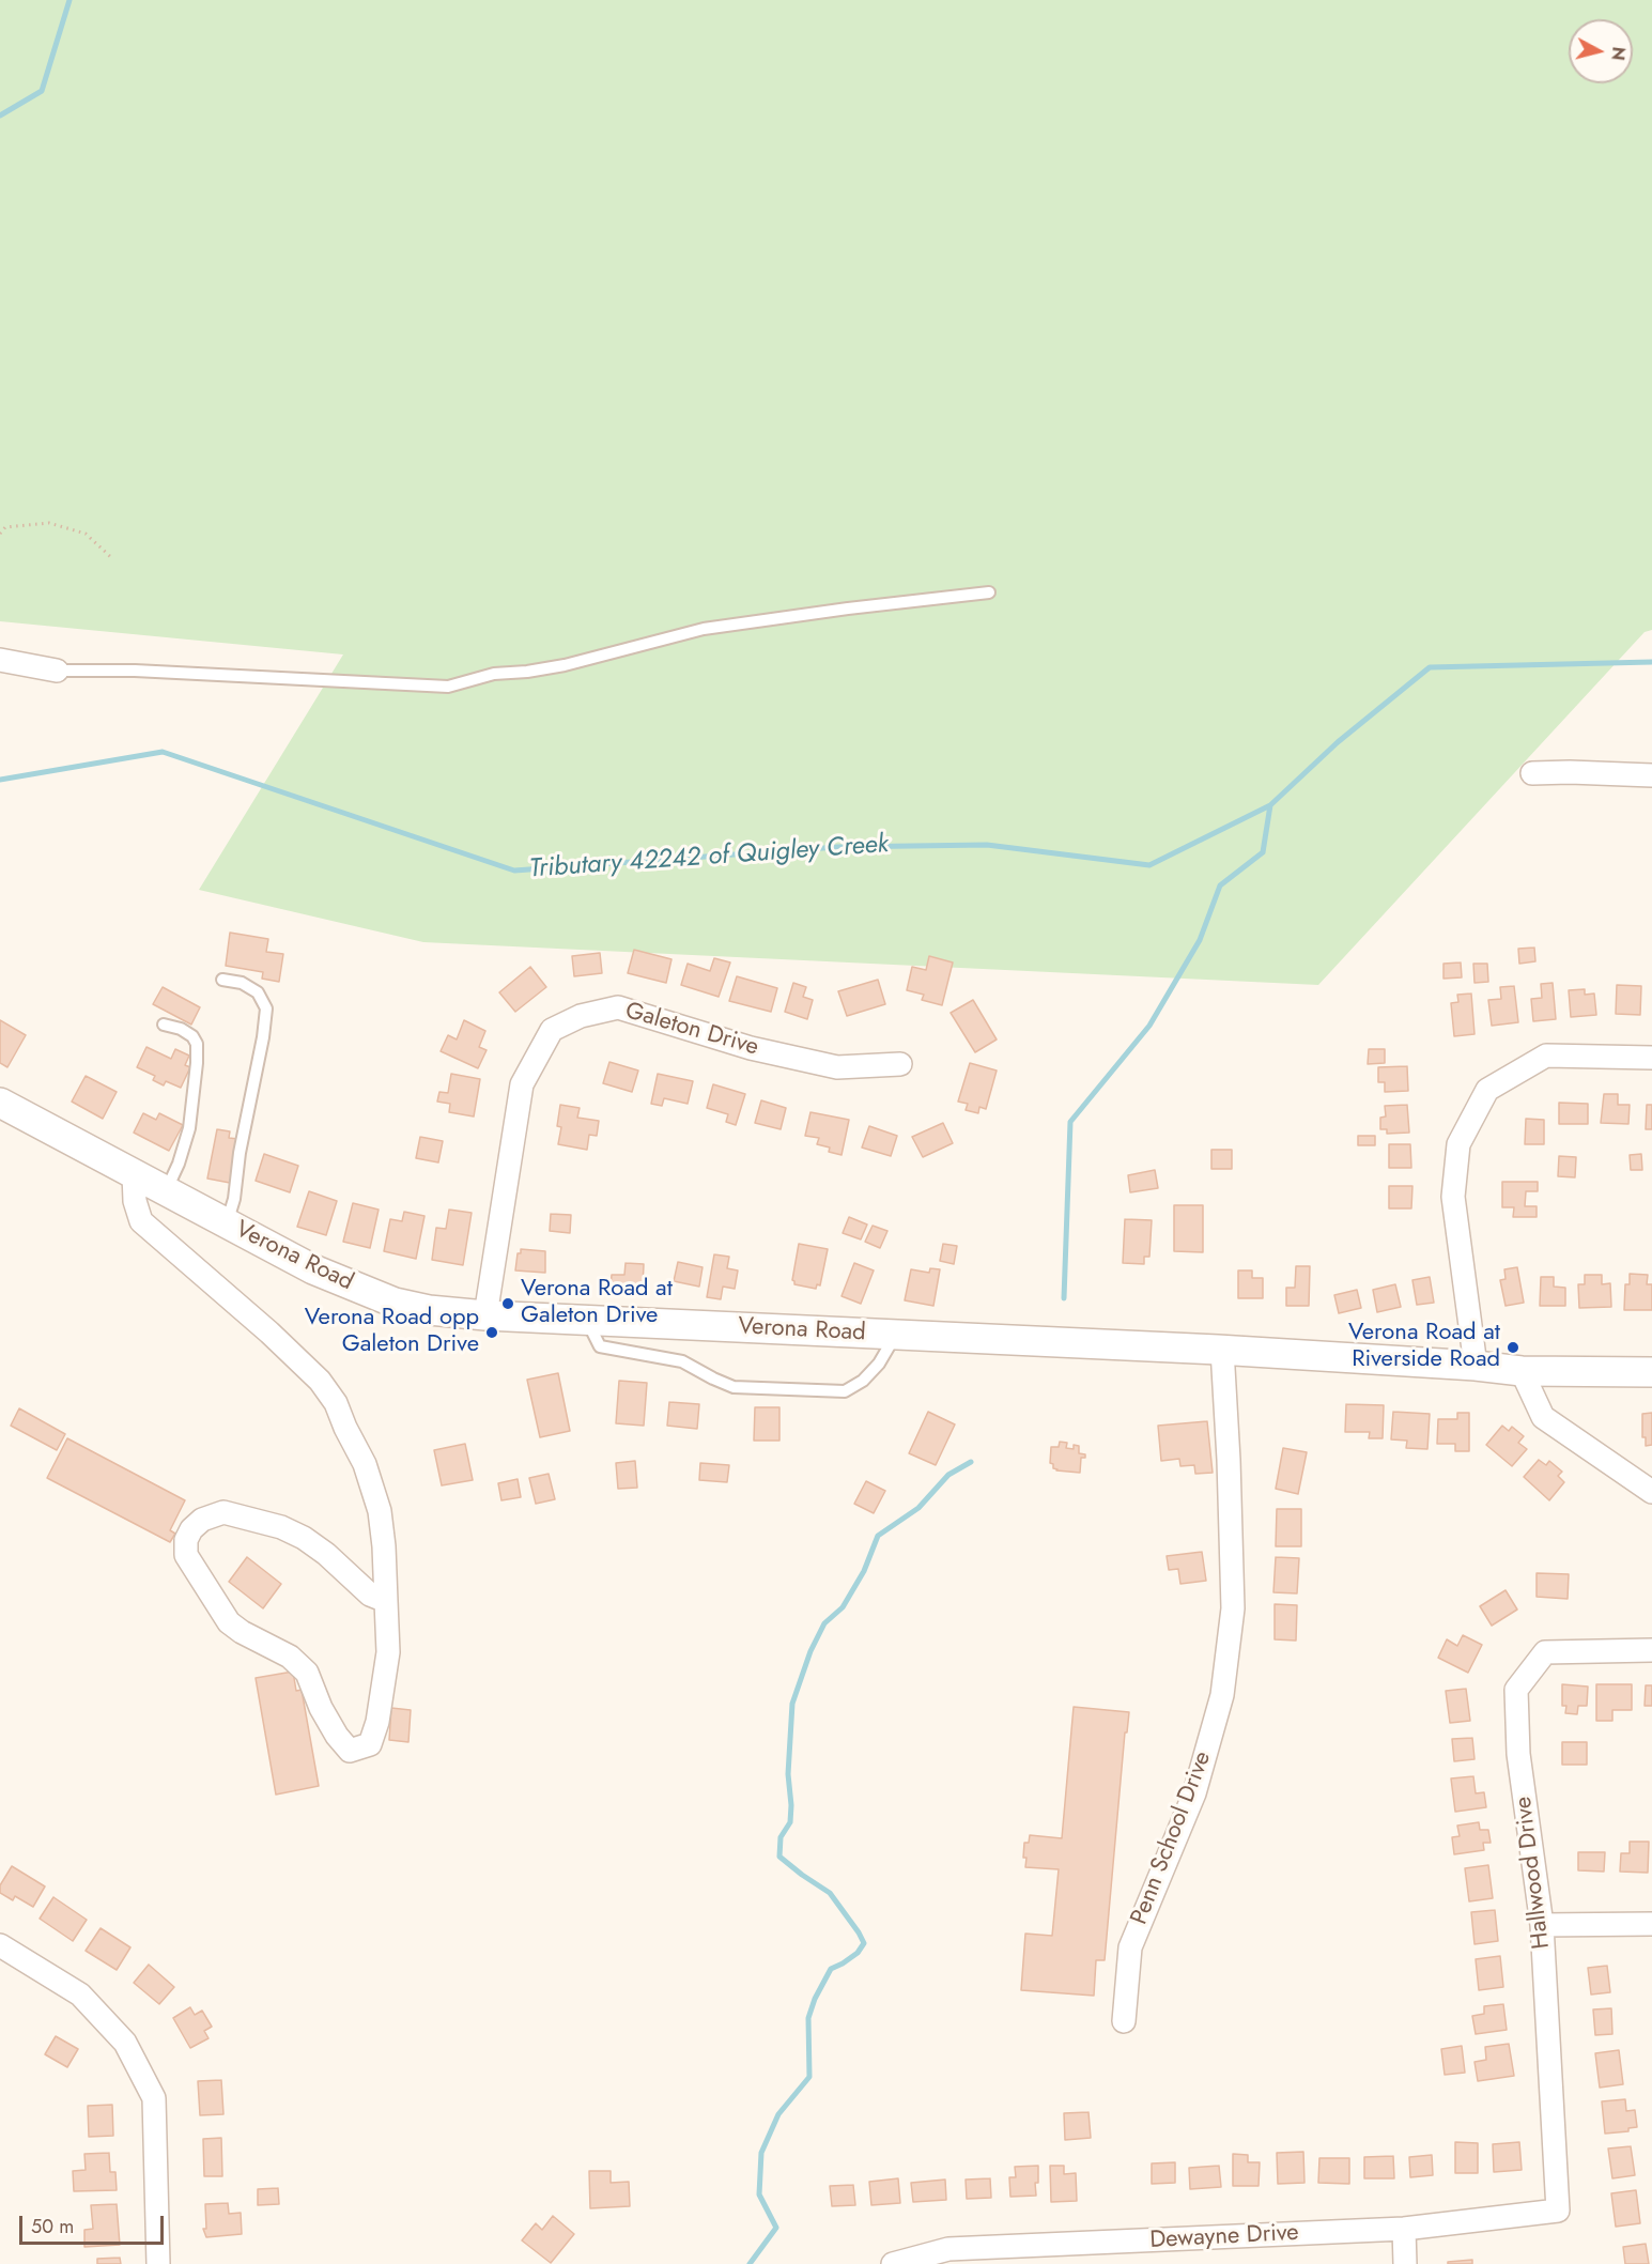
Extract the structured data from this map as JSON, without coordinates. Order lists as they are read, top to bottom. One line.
{"streets":{"street":["Galeton Drive","Verona Road","Penn School Drive","Hallwood Drive","Dewayne Drive"]},"crossings":[["Galeton Drive","Verona Road"],["Verona Road","Penn School Drive"],["Hallwood Drive","Dewayne Drive"]],"water":["Tributary 42242 of Quigley Creek"],"places":["Verona Road at Galeton Drive","Verona Road opp Galeton Drive","Verona Road at Riverside Road"],"scale_bar":"50 m","north":"right"}
